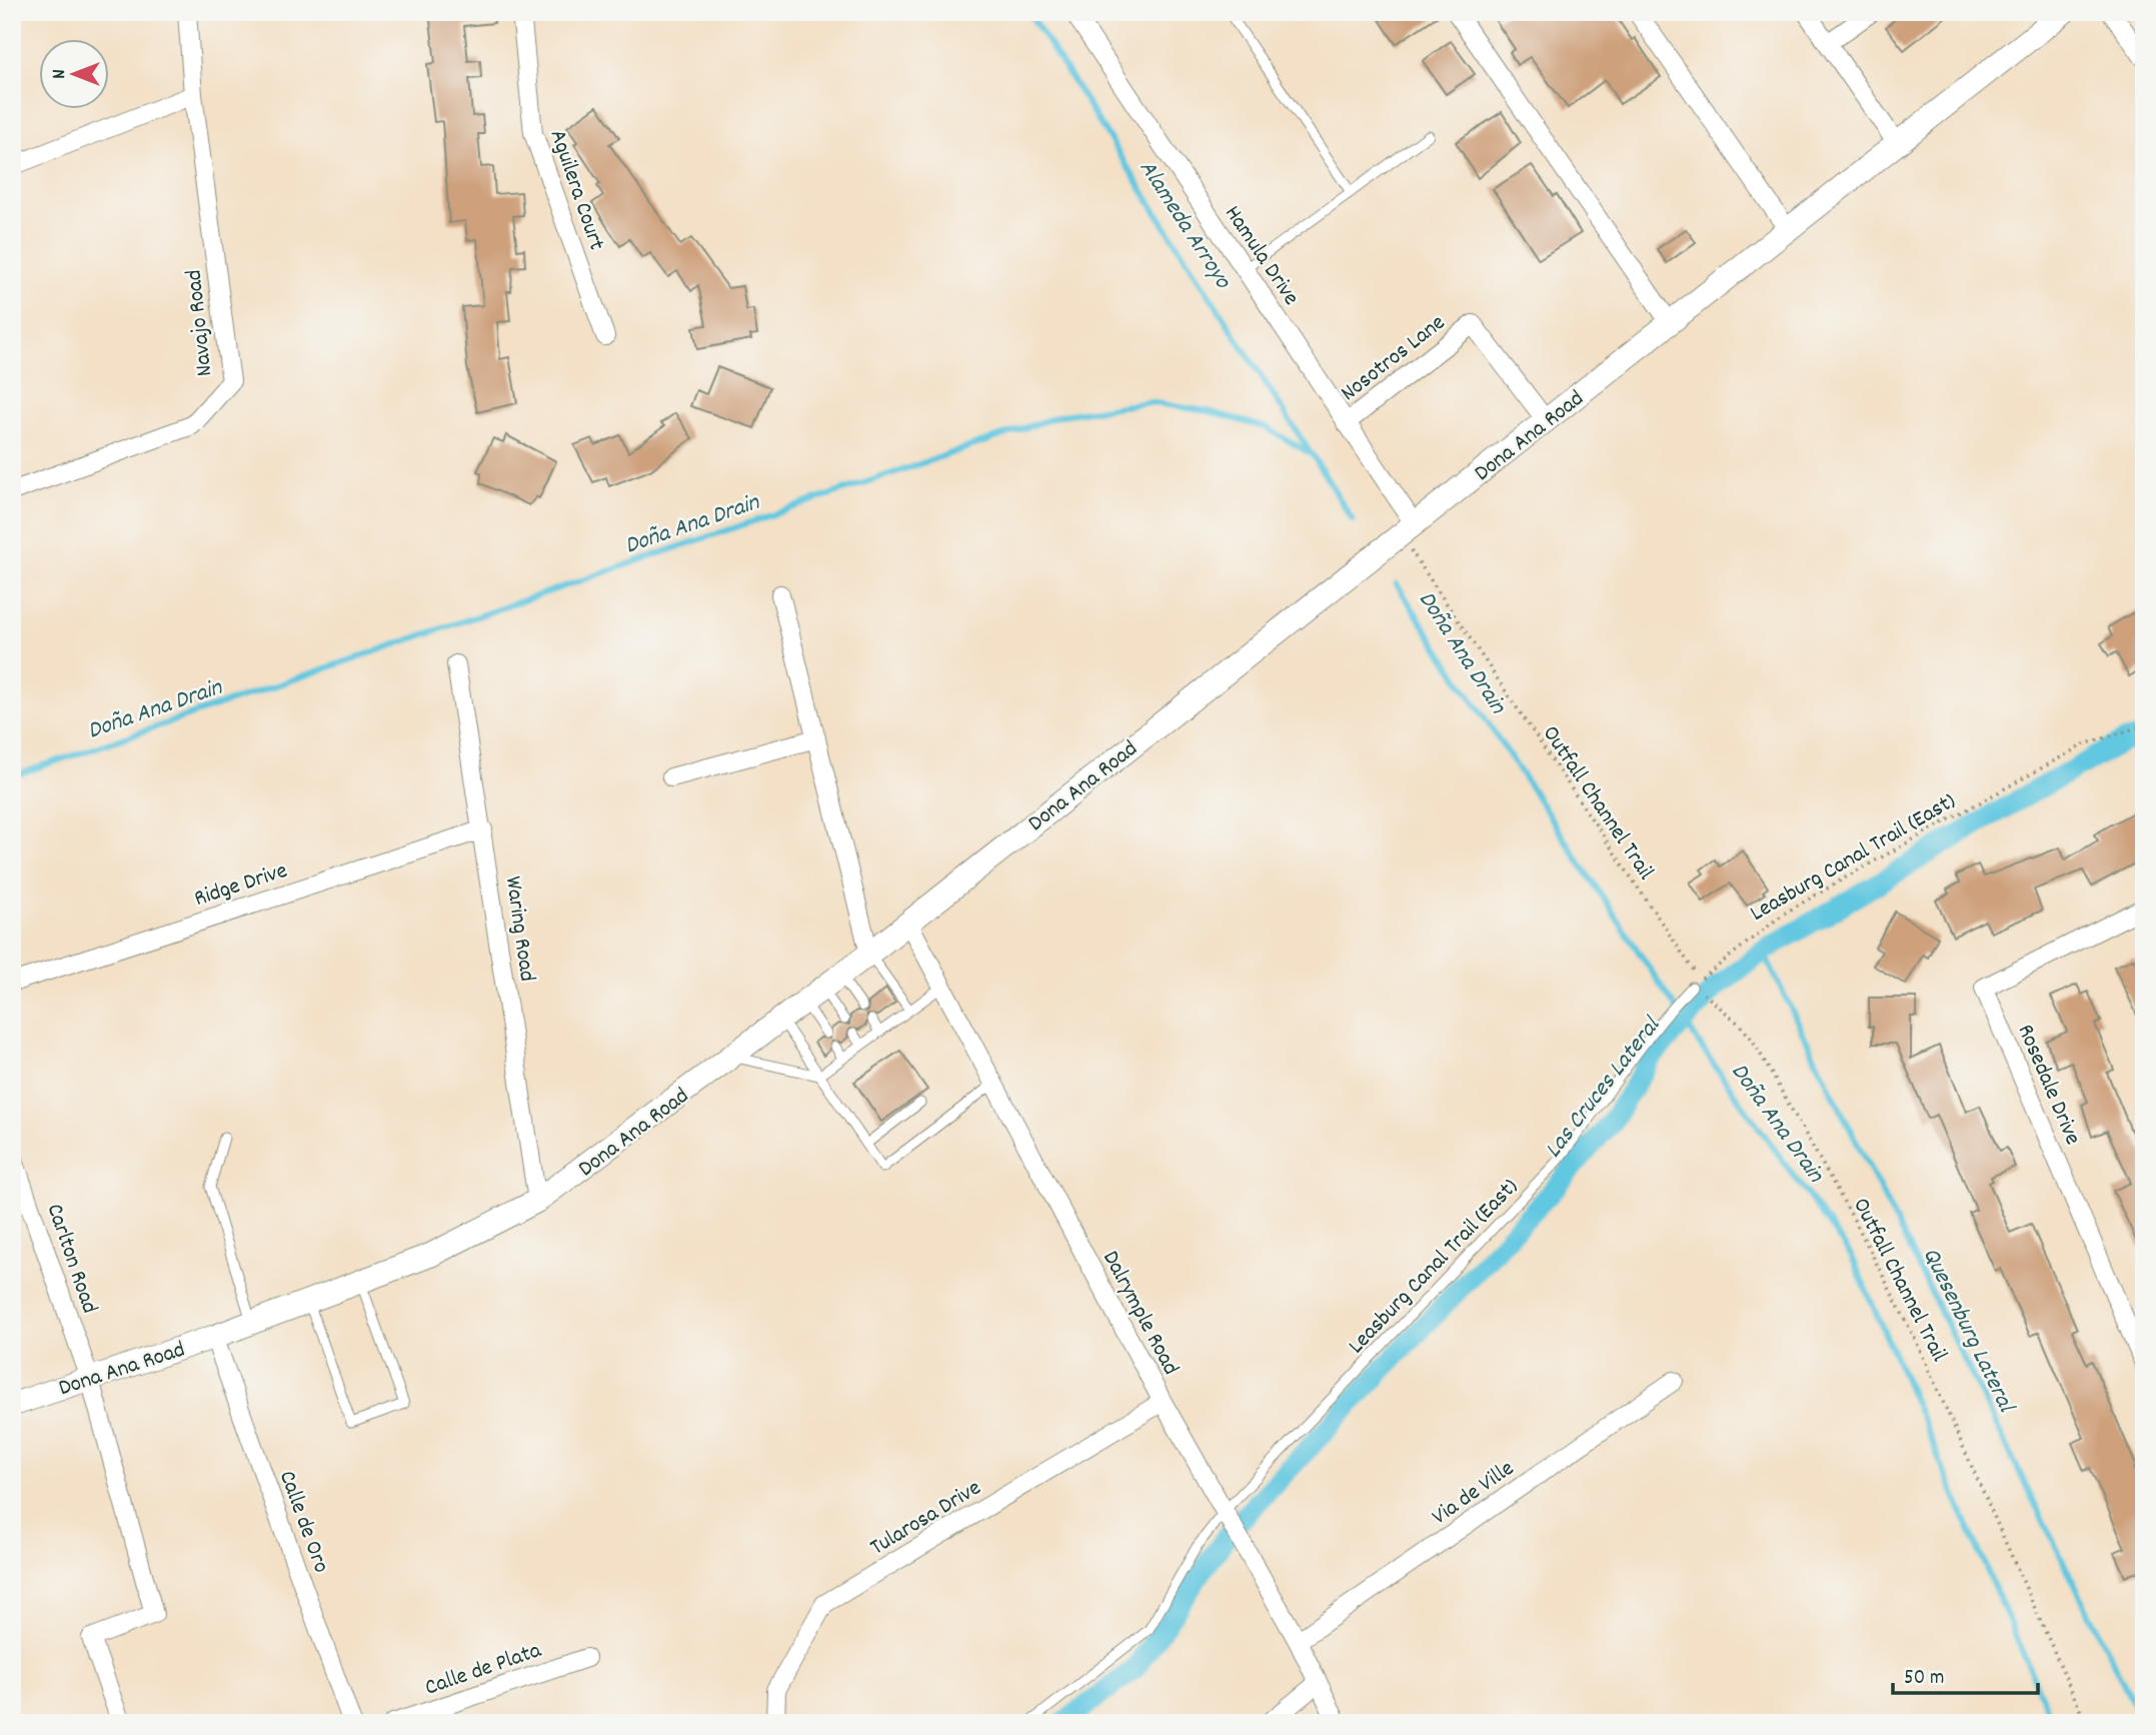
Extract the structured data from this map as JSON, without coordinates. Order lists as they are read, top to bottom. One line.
{"streets":{"street":["Aguilera Court","Hamula Drive","Navajo Road","Nosotros Lane","Dona Ana Road","Ridge Drive","Waring Road","Rosedale Drive","Carlton Road","Dalrymple Road","Via de Ville","Tularosa Drive","Calle de Oro","Calle de Plata"],"lane":["Leasburg Canal Trail (East)"],"path":["Outfall Channel Trail"]},"crossings":[["Hamula Drive","Nosotros Lane"],["Hamula Drive","Dona Ana Road"],["Hamula Drive","Outfall Channel Trail"],["Nosotros Lane","Dona Ana Road"],["Dona Ana Road","Outfall Channel Trail"],["Dona Ana Road","Waring Road"],["Dona Ana Road","Carlton Road"],["Dona Ana Road","Dalrymple Road"],["Dona Ana Road","Calle de Oro"],["Outfall Channel Trail","Leasburg Canal Trail (East)"],["Leasburg Canal Trail (East)","Dalrymple Road"],["Ridge Drive","Waring Road"],["Dalrymple Road","Via de Ville"],["Dalrymple Road","Tularosa Drive"]],"water":["Alameda Arroyo","Doña Ana Drain","Las Cruces Lateral","Quesenburg Lateral"],"scale_bar":"50 m","north":"left"}
